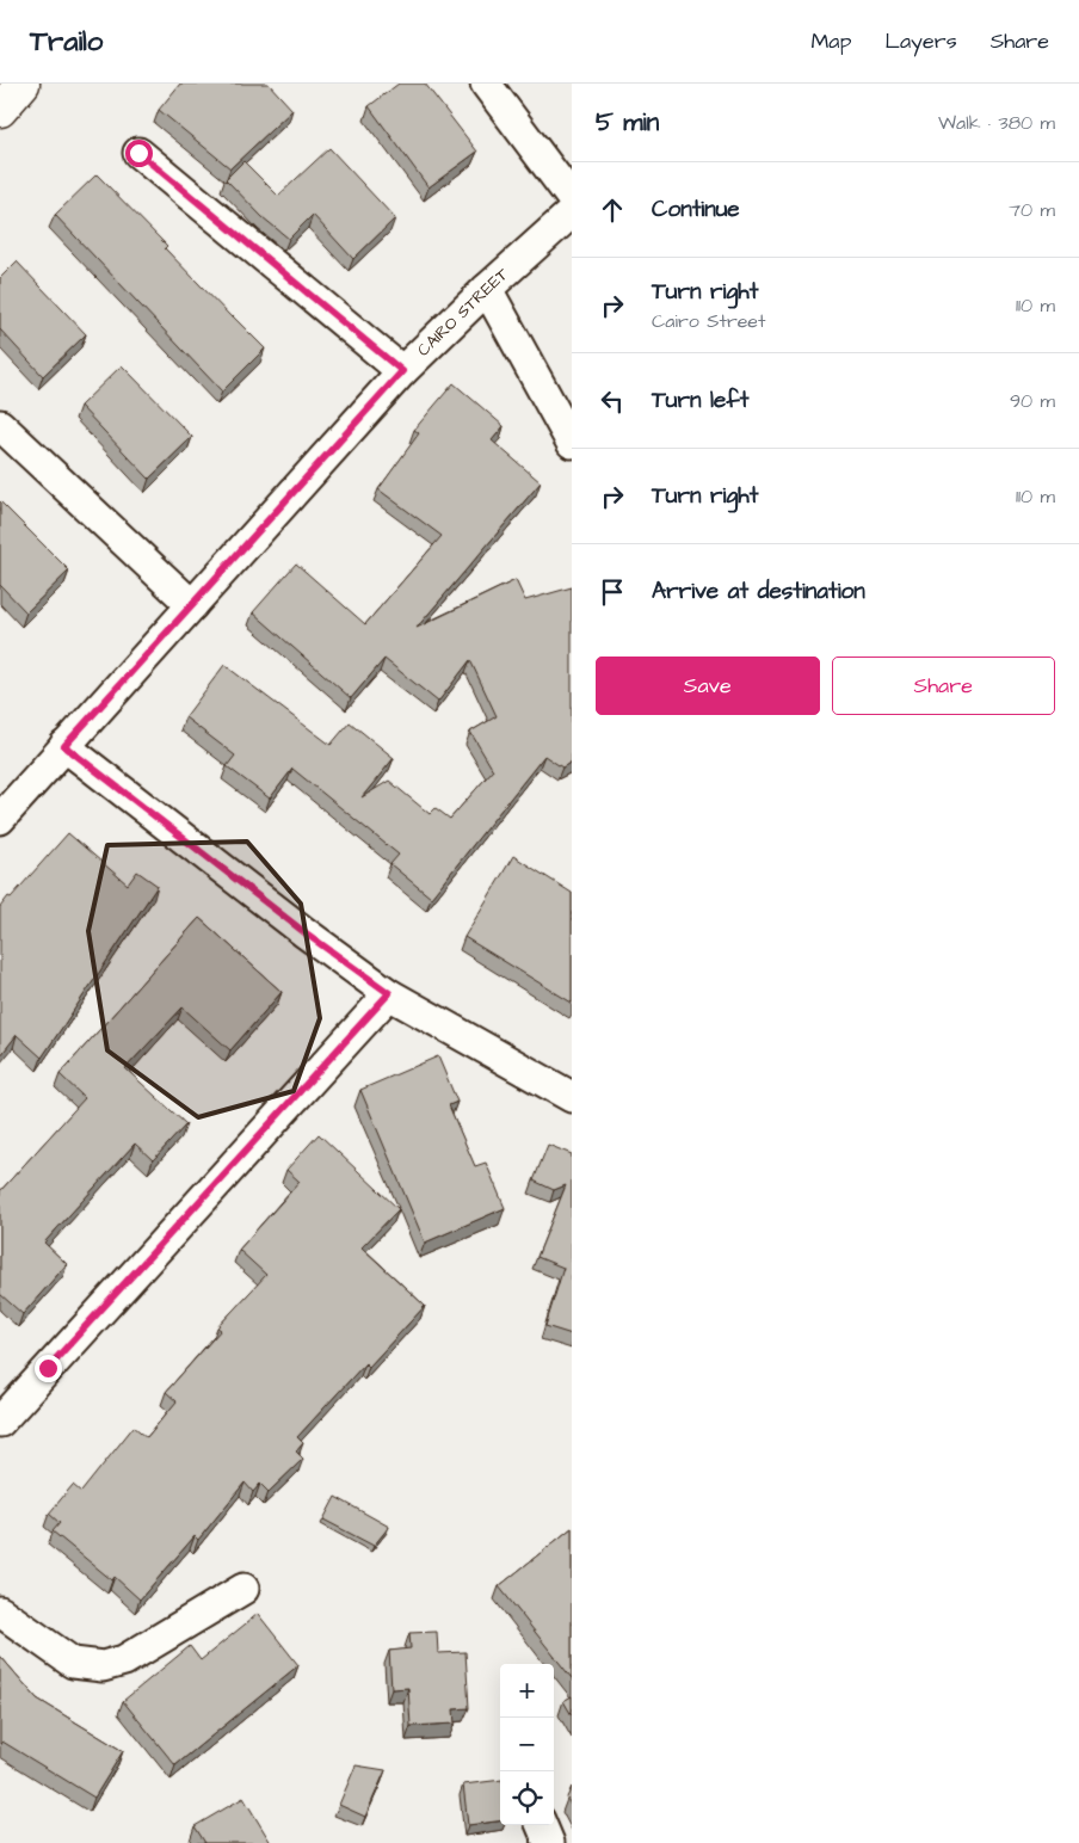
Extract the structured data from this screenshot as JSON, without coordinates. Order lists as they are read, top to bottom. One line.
{"streets":{"street":["CAIRO STREET"]},"page":{"header":"Trailo","nav":["Map","Layers","Share"],"heading":["5 min","Walk · 380 m"],"list":[["Continue","70 m"],["Turn right","Cairo Street","110 m"],["Turn left","90 m"],["Turn right","110 m"],"Arrive at destination"],"buttons":["Save","Share"],"map_buttons":["+","−"]}}
